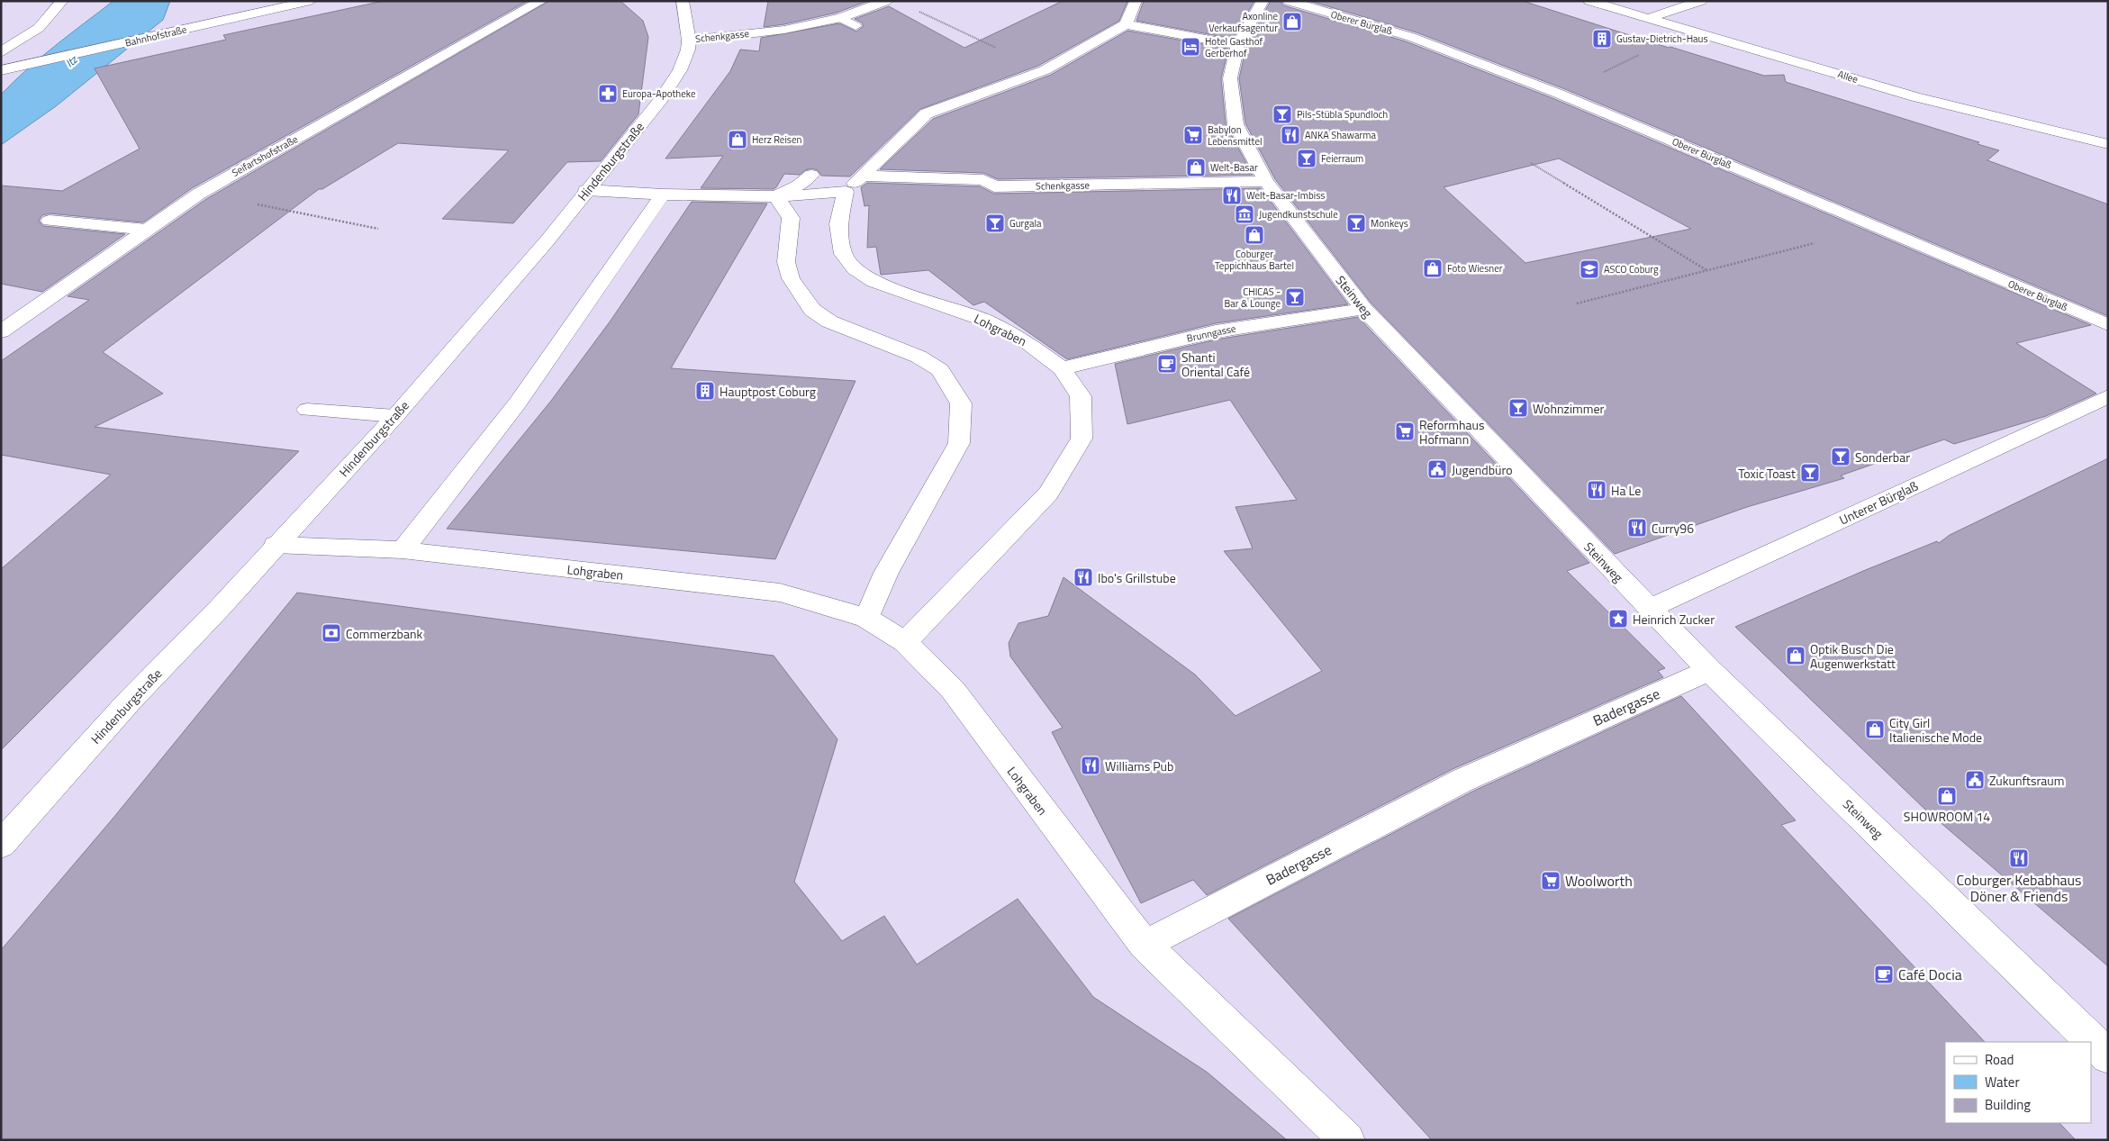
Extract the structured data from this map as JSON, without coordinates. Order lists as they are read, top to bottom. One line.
{"streets":{"street":["Oberer Bürglaß","Bahnhofstraße","Schenkgasse","Allee","Seifartshofstraße","Hindenburgstraße","Steinweg","Lohgraben","Brunngasse","Unterer Bürglaß","Badergasse"]},"crossings":[["Schenkgasse","Hindenburgstraße"],["Schenkgasse","Steinweg"],["Hindenburgstraße","Lohgraben"],["Steinweg","Brunngasse"],["Steinweg","Unterer Bürglaß"],["Steinweg","Badergasse"],["Lohgraben","Brunngasse"],["Lohgraben","Badergasse"]],"water":["Itz"],"places":{"shop":["Axonline Verkaufsagentur","Herz Reisen","Welt-Basar","Coburger Teppichhaus Bartel","Foto Wiesner","Optik Busch Die Augenwerkstatt","City Girl Italienische Mode","SHOWROOM 14"],"building":["Gustav-Dietrich-Haus","Hauptpost Coburg"],"hotel":["Hotel Gasthof Gerberhof"],"pharmacy":["Europa-Apotheke"],"bar":["Pils-Stübla Spundloch","Feierraum","Gurgala","Monkeys","CHICAS - Bar & Lounge","Wohnzimmer","Sonderbar","Toxic Toast"],"supermarket":["Babylon Lebensmittel","Reformhaus Hofmann","Woolworth"],"restaurant":["ANKA Shawarma","Welt-Basar-Imbiss","Ha Le","Curry96","Ibo's Grillstube","Williams Pub","Coburger Kebabhaus Döner & Friends"],"museum":["Jugendkunstschule"],"school or university":["ASCO Coburg"],"cafe":["Shanti Oriental Café","Café Docia"],"public building":["Jugendbüro","Zukunftsraum"],"place":["Heinrich Zucker"],"bank":["Commerzbank"]},"legend":["Road","Water","Building"]}
